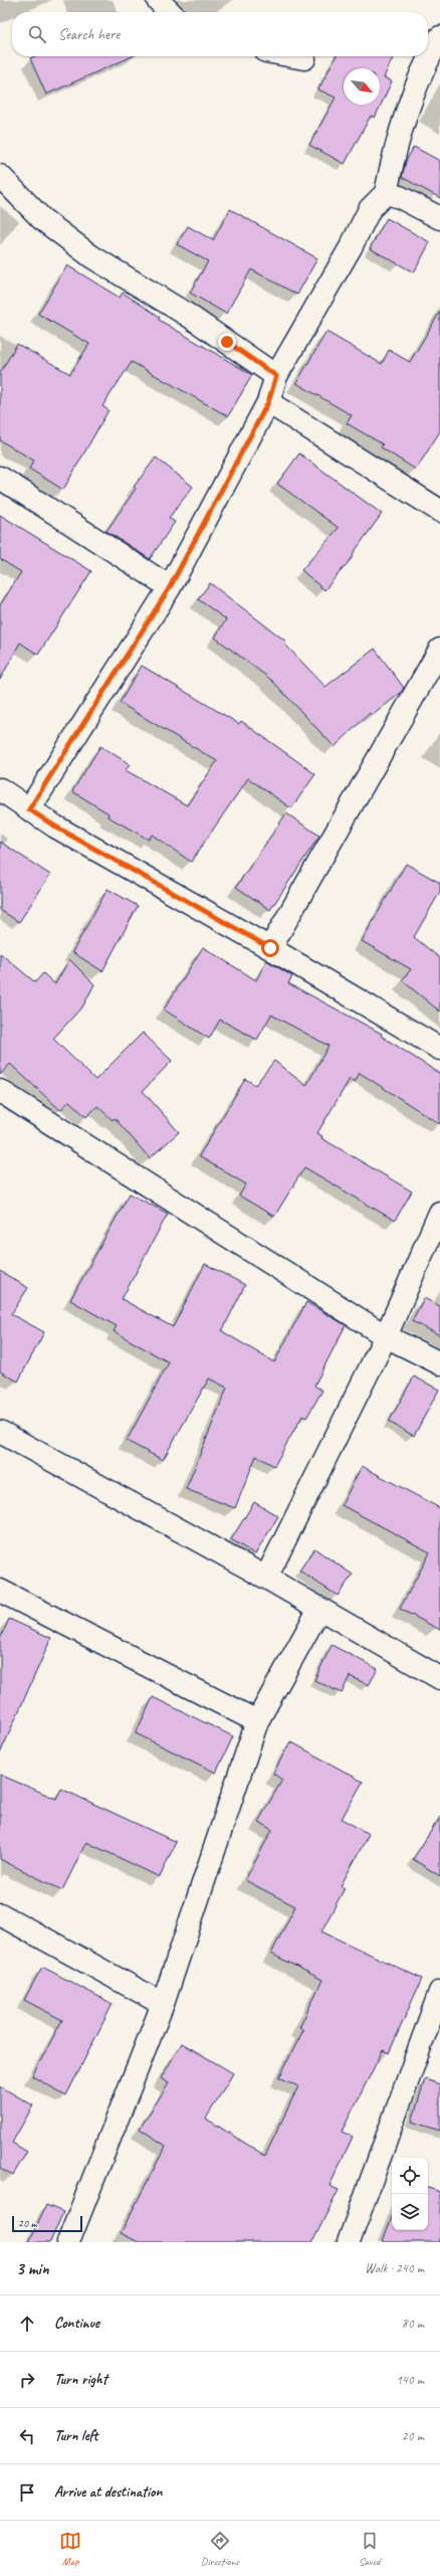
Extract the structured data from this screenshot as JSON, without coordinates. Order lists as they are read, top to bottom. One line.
{"scale_bar":"20 m","north":"bottom right","page":{"search":"Search here","scale":"20 m","heading":["3 min","Walk · 240 m"],"list":[["Continue","80 m"],["Turn right","140 m"],["Turn left","20 m"],"Arrive at destination"],"nav":["Map","Directions","Saved"]}}
